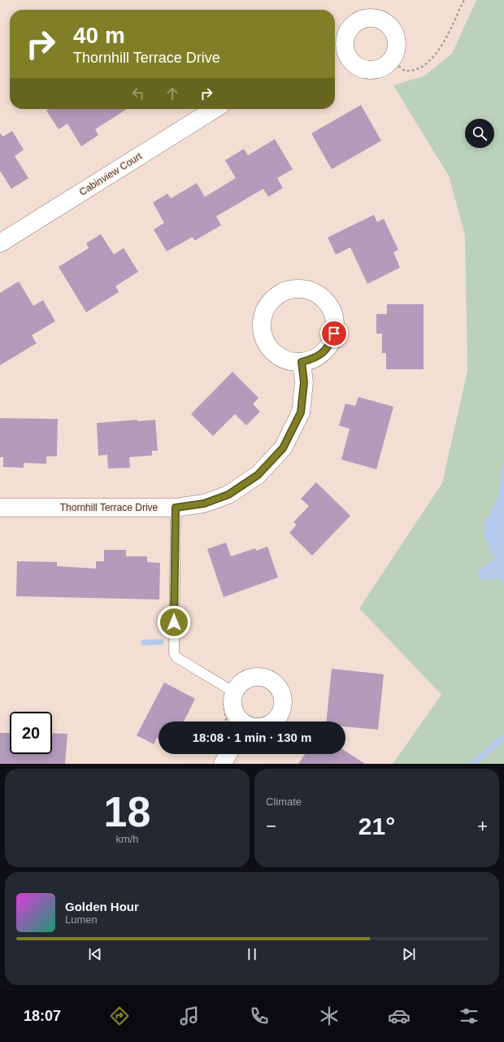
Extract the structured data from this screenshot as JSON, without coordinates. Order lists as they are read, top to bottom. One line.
{"streets":{"street":["Cabinview Court","Thornhill Terrace Drive"]},"page":{"turn":["40 m","Thornhill Terrace Drive"],"limit":"20","trip":"18:08 · 1 min · 130 m","tile":[["18","km/h"],"Climate"],"heat":["−","21°","+"],"song":["Golden Hour","Lumen"],"tabs":"18:07"}}
